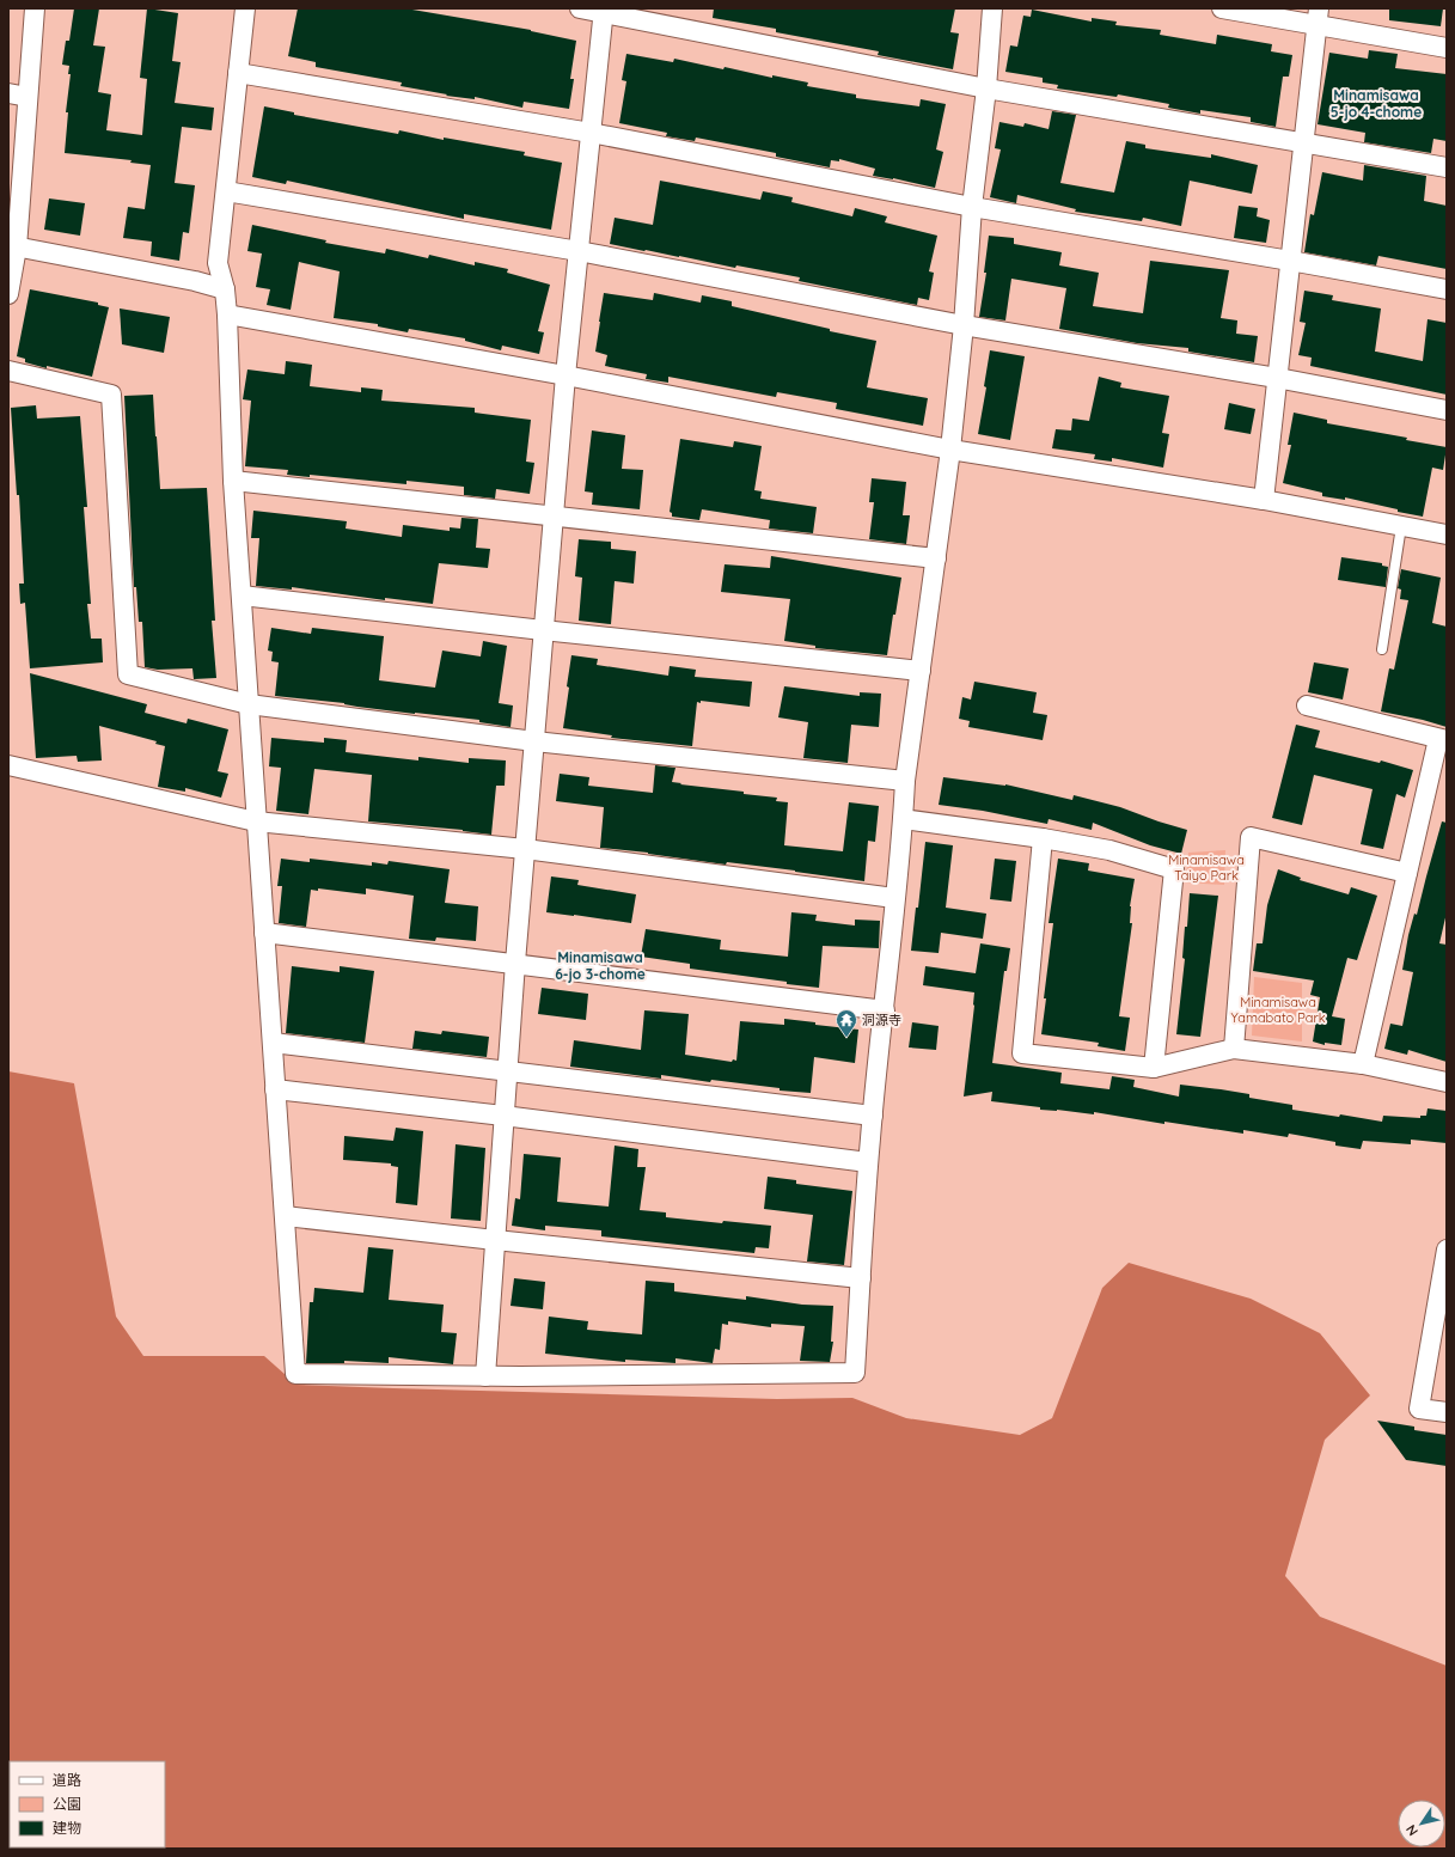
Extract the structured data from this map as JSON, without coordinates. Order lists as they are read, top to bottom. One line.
{"districts":["Minamisawa 5-jo 4-chome","Minamisawa 6-jo 3-chome"],"parks":["Minamisawa Taiyo Park","Minamisawa Yamabato Park"],"places":{"temple":["洞源寺"]},"legend":["道路","公園","建物"],"north":"bottom left"}
